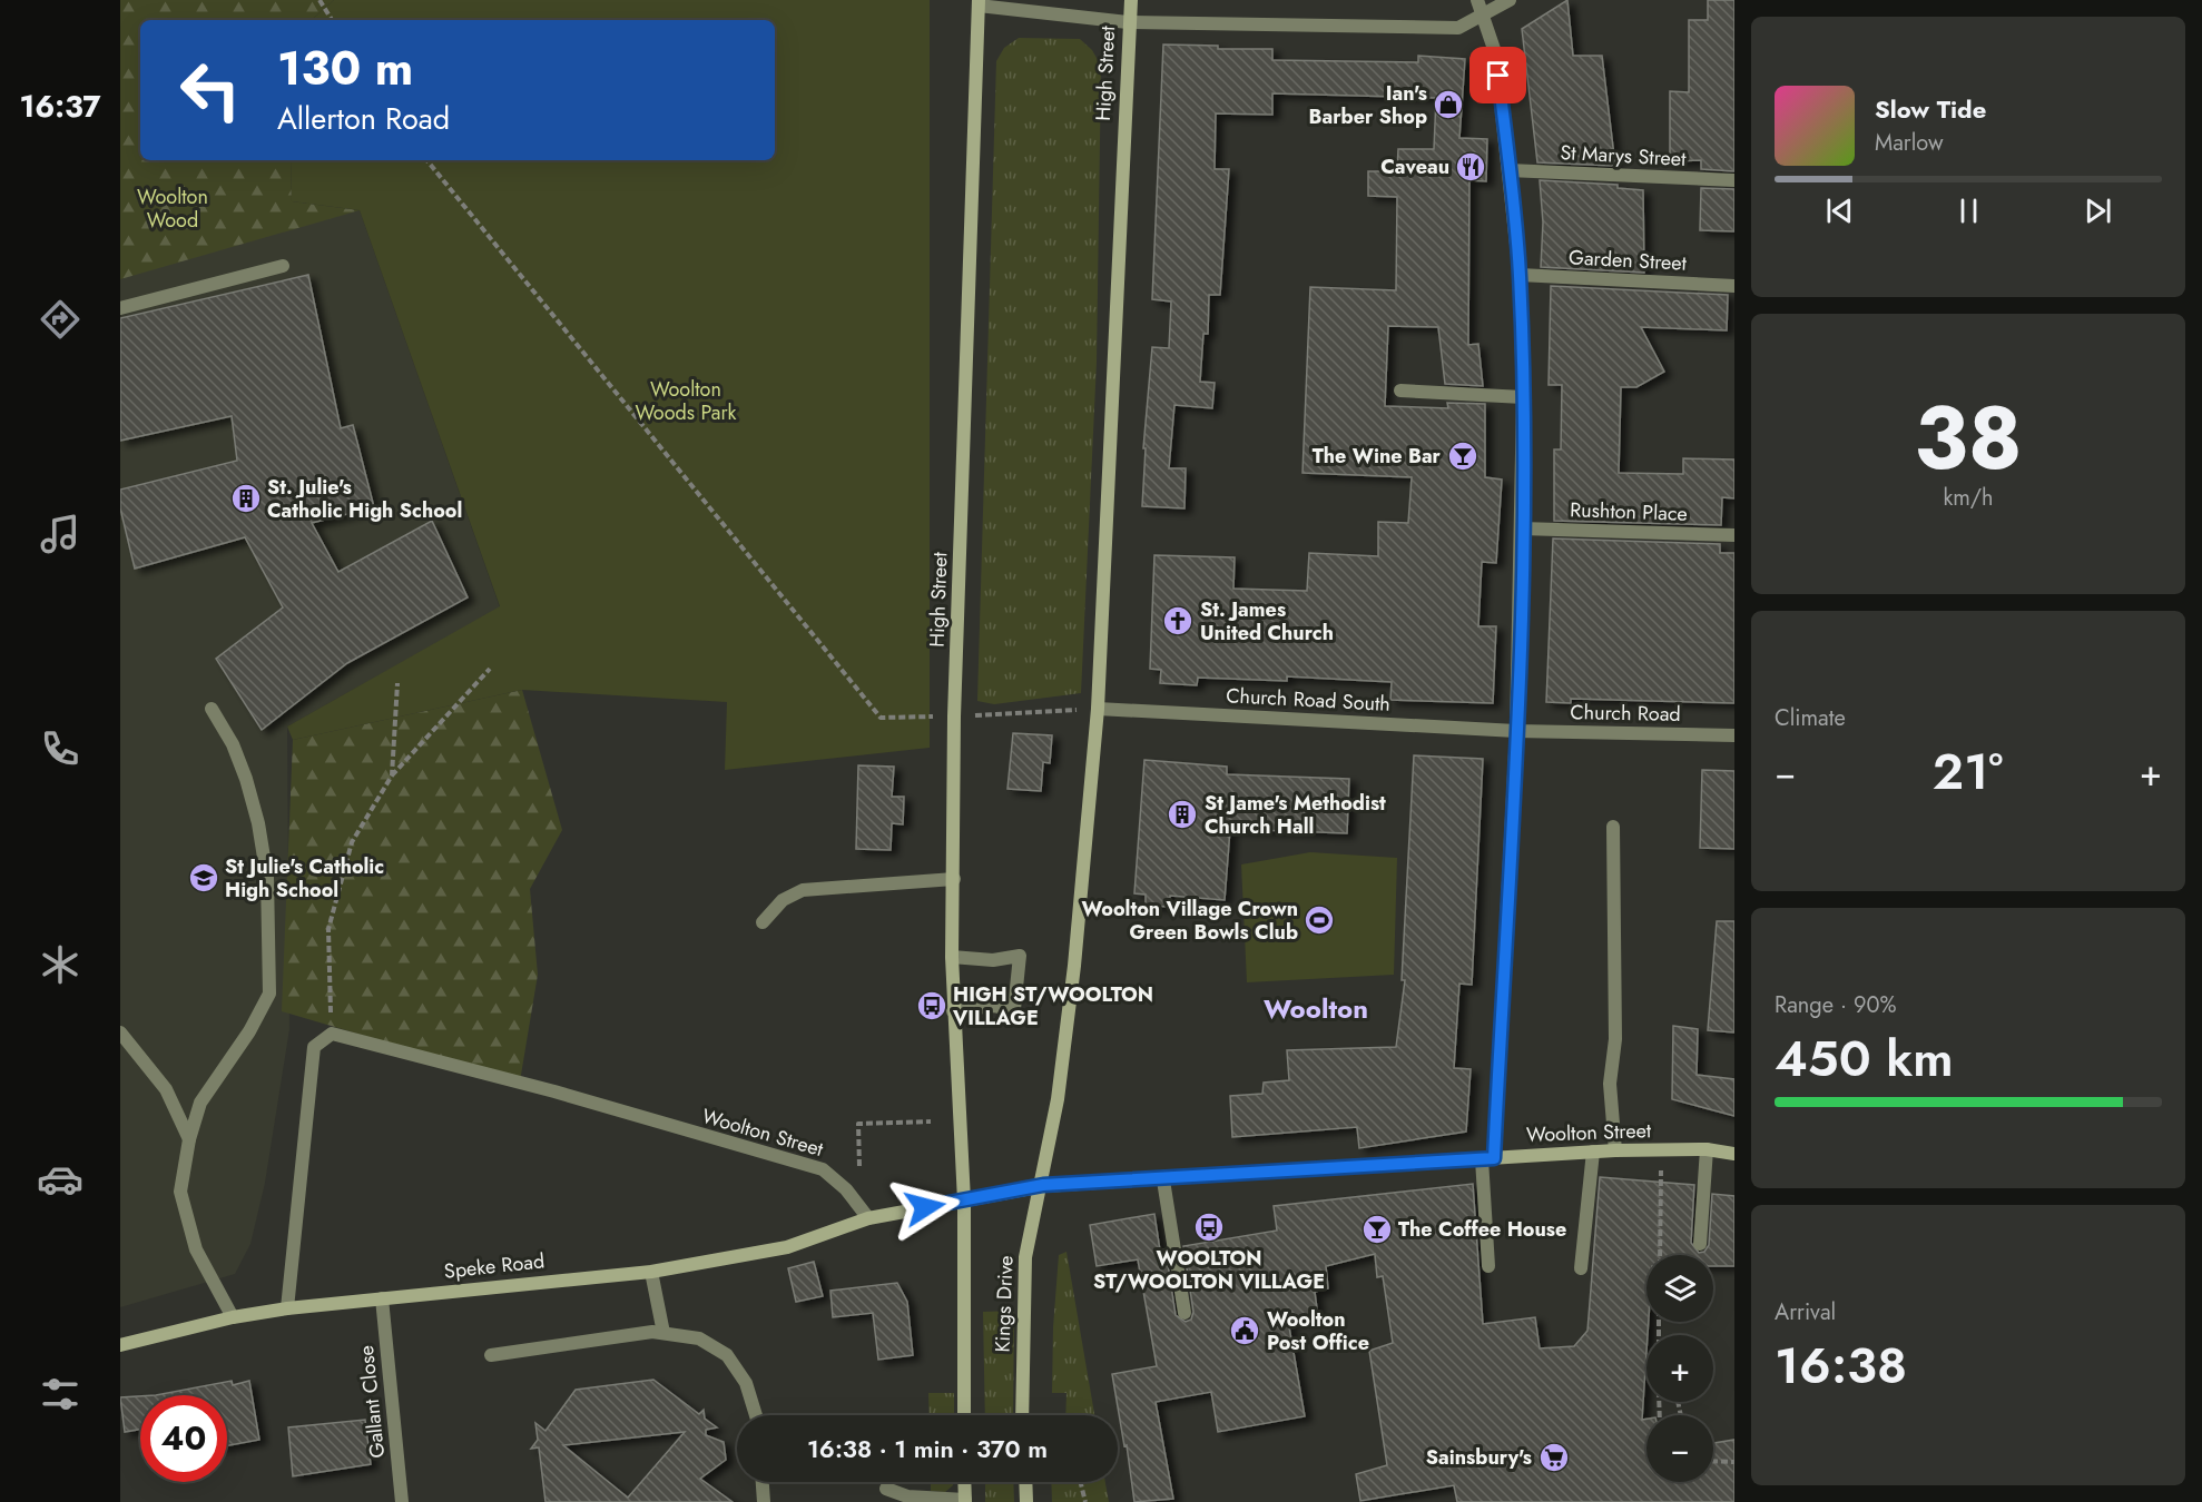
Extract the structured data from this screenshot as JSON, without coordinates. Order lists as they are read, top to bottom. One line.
{"streets":{"main road":["High Street","Woolton Street","Speke Road","Kings Drive"],"street":["St Marys Street","Garden Street","Rushton Place","Church Road South","Church Road","Gallant Close"]},"crossings":[["High Street","Church Road South"],["High Street","Woolton Street"],["High Street","Kings Drive"],["Church Road South","Church Road"],["Woolton Street","Speke Road"],["Woolton Street","Kings Drive"],["Speke Road","Gallant Close"]],"districts":["Woolton"],"parks":["Woolton Wood","Woolton Woods Park"],"places":{"shop":["Ian's Barber Shop"],"restaurant":["Caveau"],"bar":["The Wine Bar","The Coffee House"],"building":["St. Julie's Catholic High School","St Jame's Methodist Church Hall"],"church":["St. James United Church"],"school or university":["St Julie's Catholic High School"],"sports":["Woolton Village Crown Green Bowls Club"],"bus stop":["HIGH ST/WOOLTON VILLAGE","WOOLTON ST/WOOLTON VILLAGE"],"public building":["Woolton Post Office"],"supermarket":["Sainsbury's"]},"page":{"tabs":"16:37","turn":["130 m","Allerton Road"],"song":["Slow Tide","Marlow"],"tile":[["38","km/h"],"Climate",["Range · 90%","450 km"],["Arrival","16:38"]],"heat":["−","21°","+"],"map_buttons":["+","−"],"limit":"40","trip":"16:38 · 1 min · 370 m"}}
